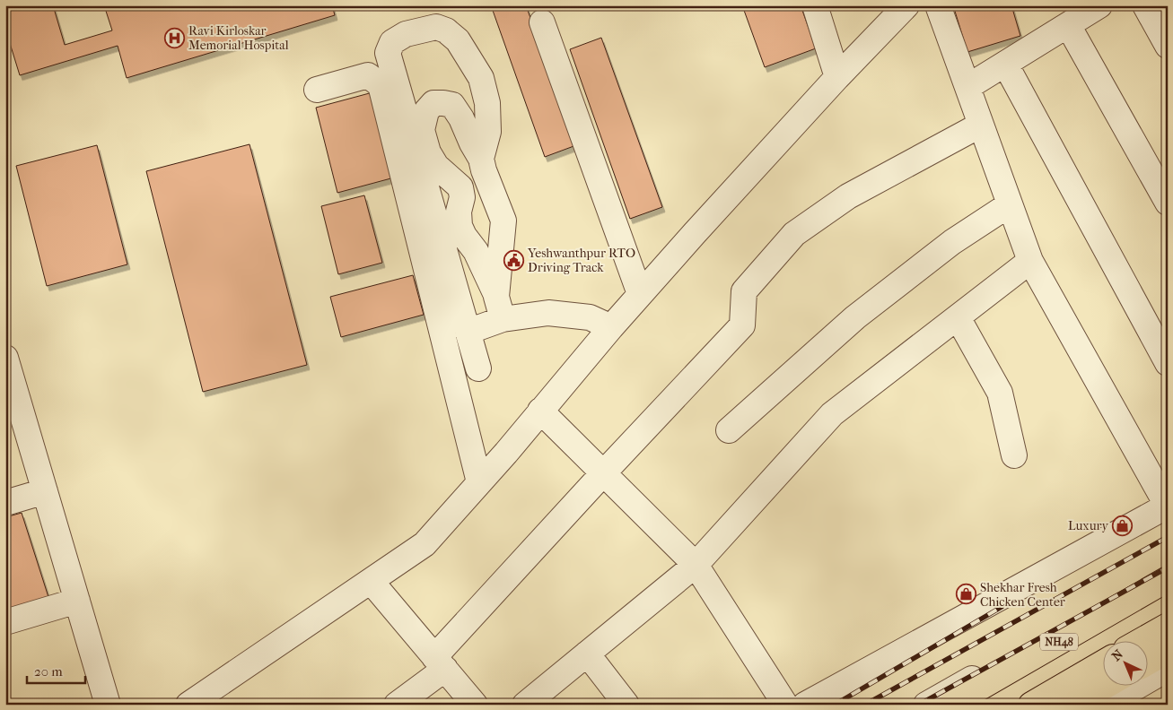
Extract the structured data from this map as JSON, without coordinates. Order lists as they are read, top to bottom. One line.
{"streets":{"highway":["NH48"]},"places":{"hospital":["Ravi Kirloskar Memorial Hospital"],"public building":["Yeshwanthpur RTO Driving Track"],"shop":["Luxury","Shekhar Fresh Chicken Center"]},"scale_bar":"20 m","north":"top left"}
